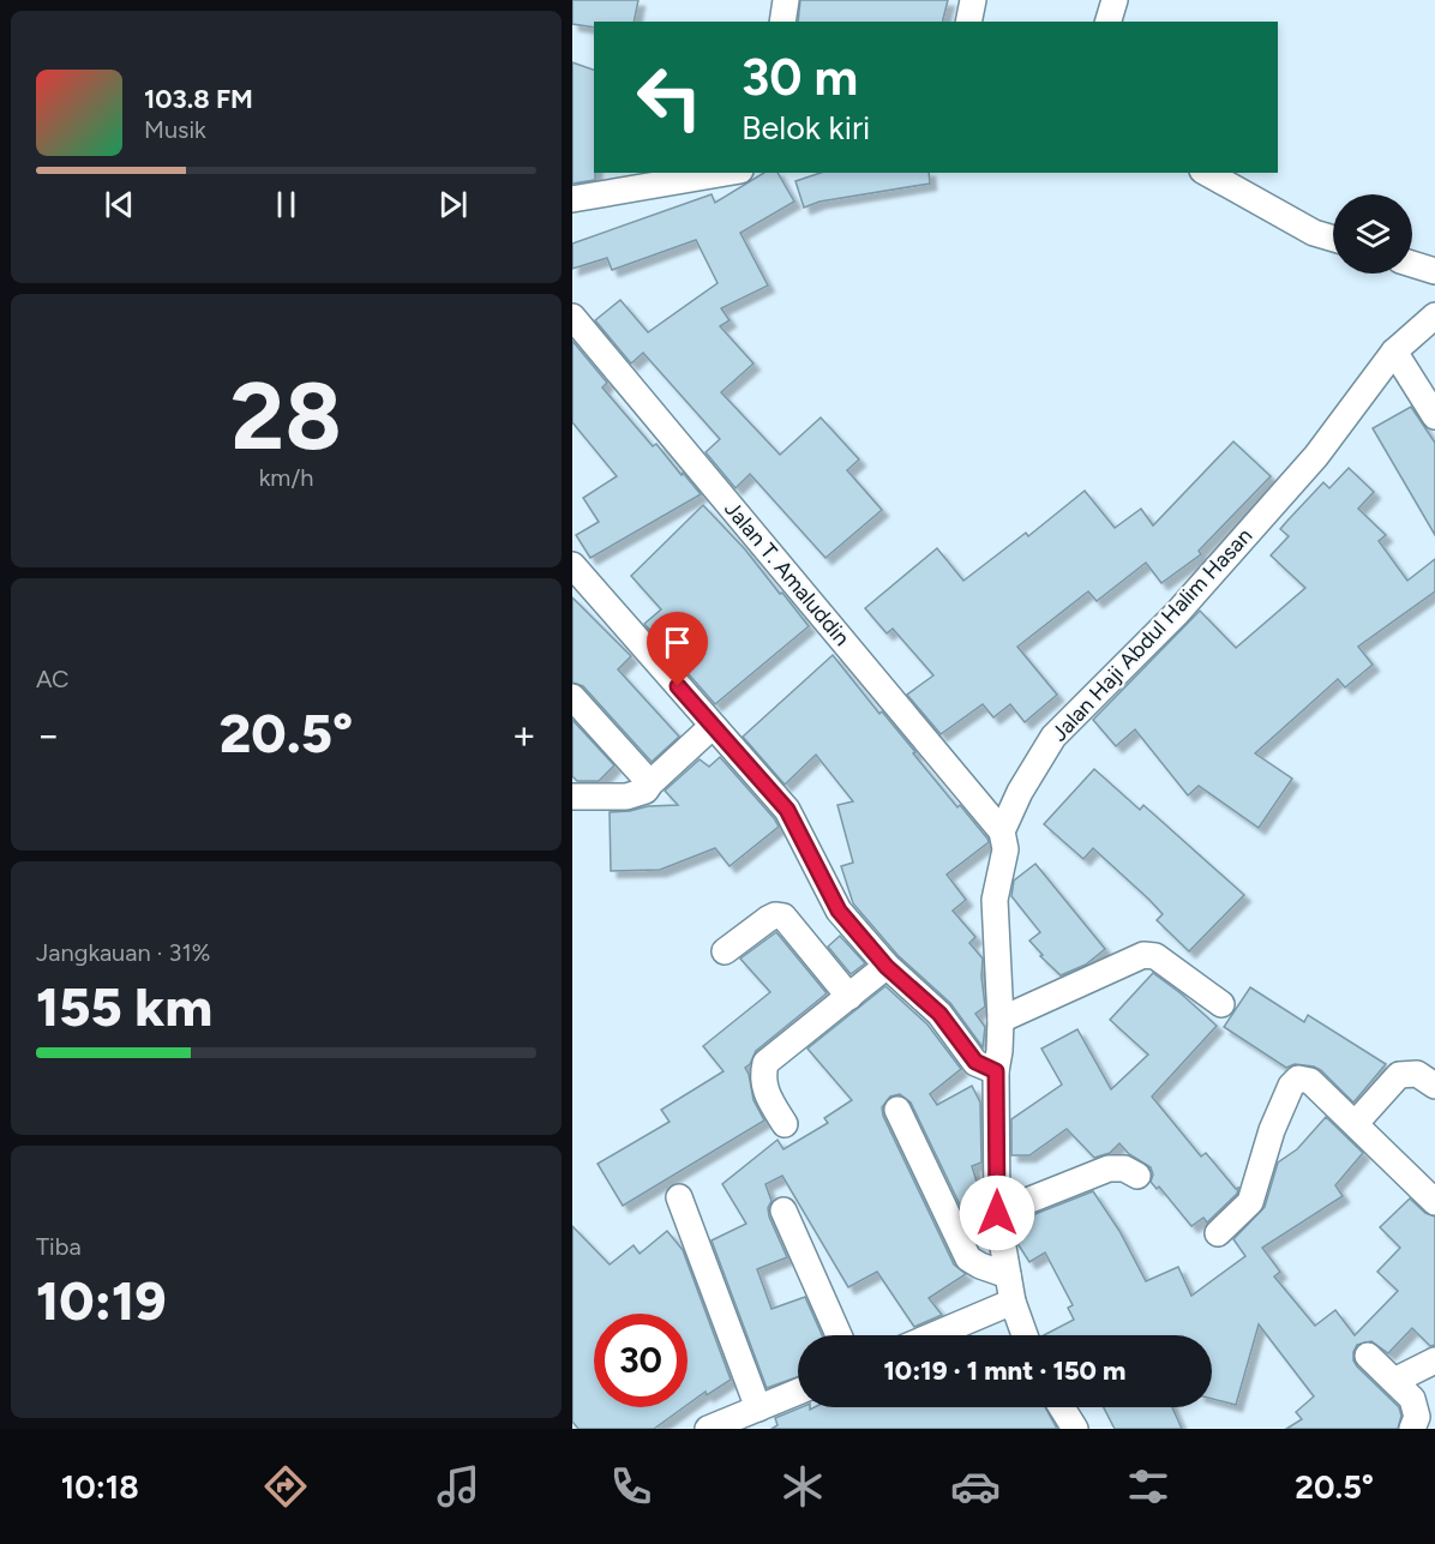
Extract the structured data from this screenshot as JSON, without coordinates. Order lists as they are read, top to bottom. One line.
{"streets":{"street":["Jalan T. Amaluddin","Jalan Haji Abdul Halim Hasan"]},"crossings":[["Jalan T. Amaluddin","Jalan Haji Abdul Halim Hasan"]],"page":{"turn":["30 m","Belok kiri"],"song":["103.8 FM","Musik"],"tile":[["28","km/h"],"AC",["Jangkauan · 31%","155 km"],["Tiba","10:19"]],"heat":["−","20.5°","+"],"limit":"30","trip":"10:19 · 1 mnt · 150 m","tabs":["10:18","20.5°"]}}
